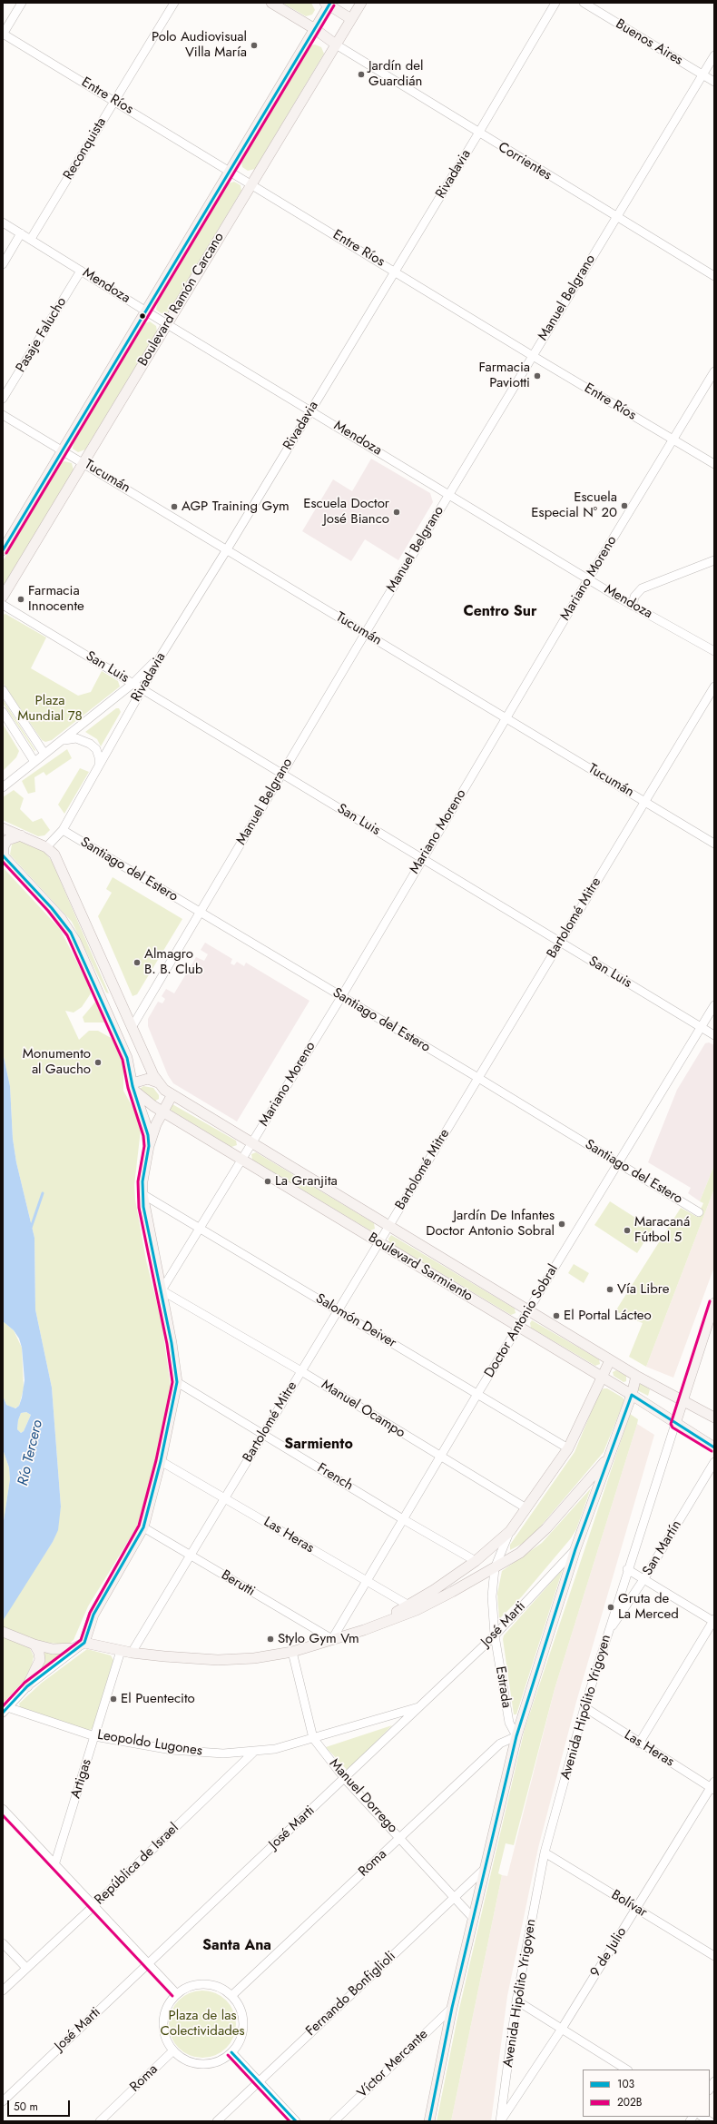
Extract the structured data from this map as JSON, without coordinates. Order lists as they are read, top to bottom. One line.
{"streets":{"main road":["Boulevard Ramón Carcano","Boulevard Sarmiento","Avenida Hipólito Yrigoyen"],"street":["Buenos Aires","Entre Ríos","Reconquista","Corrientes","Rivadavia","Mendoza","Manuel Belgrano","Pasaje Falucho","Tucumán","Mariano Moreno","San Luis","Santiago del Estero","Bartolomé Mitre","Salomón Deiver","Doctor Antonio Sobral","Manuel Ocampo","French","Las Heras","San Martín","Berutti","José Marti","Estrada","Leopoldo Lugones","Artigas","Manuel Dorrego","Roma","República de Israel","Bolívar","9 de Julio","Fernando Bonfiglioli","Víctor Mercante"]},"crossings":[["Buenos Aires","Manuel Belgrano"],["Entre Ríos","Reconquista"],["Entre Ríos","Rivadavia"],["Entre Ríos","Manuel Belgrano"],["Entre Ríos","Boulevard Ramón Carcano"],["Entre Ríos","Mariano Moreno"],["Reconquista","Mendoza"],["Corrientes","Rivadavia"],["Corrientes","Manuel Belgrano"],["Corrientes","Boulevard Ramón Carcano"],["Rivadavia","Mendoza"],["Rivadavia","Tucumán"],["Rivadavia","San Luis"],["Rivadavia","Santiago del Estero"],["Mendoza","Manuel Belgrano"],["Mendoza","Boulevard Ramón Carcano"],["Mendoza","Pasaje Falucho"],["Mendoza","Mariano Moreno"],["Manuel Belgrano","Tucumán"],["Manuel Belgrano","San Luis"],["Manuel Belgrano","Santiago del Estero"],["Boulevard Ramón Carcano","Tucumán"],["Tucumán","Mariano Moreno"],["Tucumán","Bartolomé Mitre"],["Mariano Moreno","San Luis"],["Mariano Moreno","Santiago del Estero"],["Mariano Moreno","Boulevard Sarmiento"],["Mariano Moreno","Salomón Deiver"],["Mariano Moreno","Manuel Ocampo"],["San Luis","Bartolomé Mitre"],["San Luis","Doctor Antonio Sobral"],["Santiago del Estero","Bartolomé Mitre"],["Santiago del Estero","Doctor Antonio Sobral"],["Bartolomé Mitre","Boulevard Sarmiento"],["Bartolomé Mitre","Salomón Deiver"],["Bartolomé Mitre","Manuel Ocampo"],["Bartolomé Mitre","French"],["Bartolomé Mitre","Las Heras"],["Bartolomé Mitre","Berutti"],["Boulevard Sarmiento","Doctor Antonio Sobral"],["Boulevard Sarmiento","Avenida Hipólito Yrigoyen"],["Salomón Deiver","Doctor Antonio Sobral"],["Doctor Antonio Sobral","Manuel Ocampo"],["Doctor Antonio Sobral","French"],["Doctor Antonio Sobral","Las Heras"],["Doctor Antonio Sobral","Berutti"],["Las Heras","Avenida Hipólito Yrigoyen"],["Las Heras","9 de Julio"],["San Martín","Avenida Hipólito Yrigoyen"],["José Marti","Estrada"],["José Marti","Leopoldo Lugones"],["José Marti","Manuel Dorrego"],["Estrada","Roma"],["Avenida Hipólito Yrigoyen","Bolívar"],["Avenida Hipólito Yrigoyen","9 de Julio"],["Leopoldo Lugones","Artigas"],["Leopoldo Lugones","Manuel Dorrego"],["Leopoldo Lugones","República de Israel"],["Manuel Dorrego","Roma"],["Manuel Dorrego","Fernando Bonfiglioli"],["Bolívar","9 de Julio"]],"districts":["Centro Sur","Sarmiento","Santa Ana"],"water":["Río Tercero"],"parks":["Plaza Mundial 78","Plaza de las Colectividades"],"places":["Polo Audiovisual Villa María","Jardín del Guardián","Farmacia Paviotti","Escuela Especial Nº 20","AGP Training Gym","Escuela Doctor José Bianco","Farmacia Innocente","Almagro B. B. Club","Monumento al Gaucho","La Granjita","Jardín De Infantes Doctor Antonio Sobral","Maracaná Fútbol 5","Vía Libre","El Portal Lácteo","Gruta de La Merced","Stylo Gym Vm","El Puentecito"],"lines":["transit line 103","transit line 202B"],"legend":["103","202B"],"scale_bar":"50 m"}
